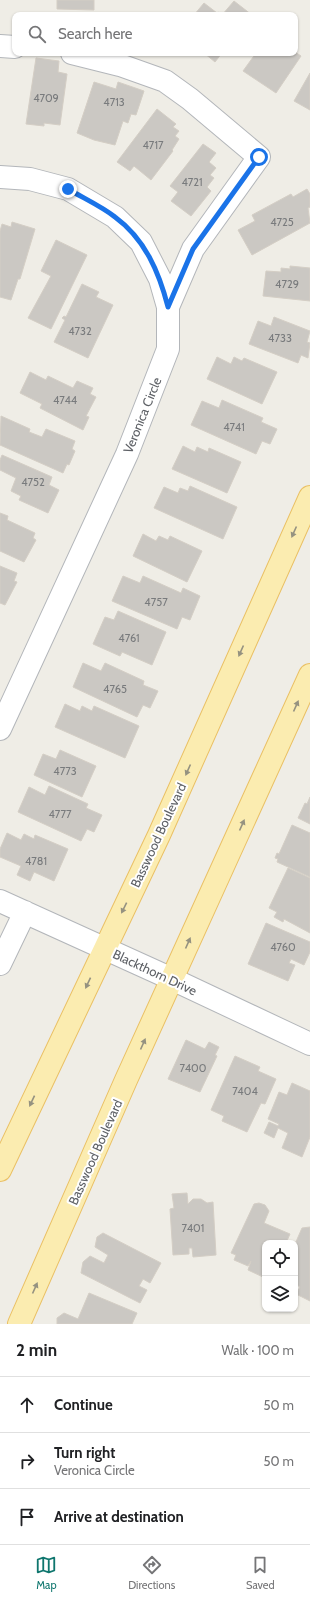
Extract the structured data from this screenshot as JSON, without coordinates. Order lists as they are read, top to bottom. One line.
{"streets":{"main road":["Basswood Boulevard"],"street":["Veronica Circle","Blackthorn Drive"]},"crossings":[["Basswood Boulevard","Blackthorn Drive"]],"house_numbers":["4709","4713","4717","4721","4725","4729","4732","4733","4744","4741","4752","4757","4761","4765","4773","4777","4781","4760","7400","7404","7401"],"page":{"search":"Search here","heading":["2 min","Walk · 100 m"],"list":[["Continue","50 m"],["Turn right","Veronica Circle","50 m"],"Arrive at destination"],"nav":["Map","Directions","Saved"]}}
